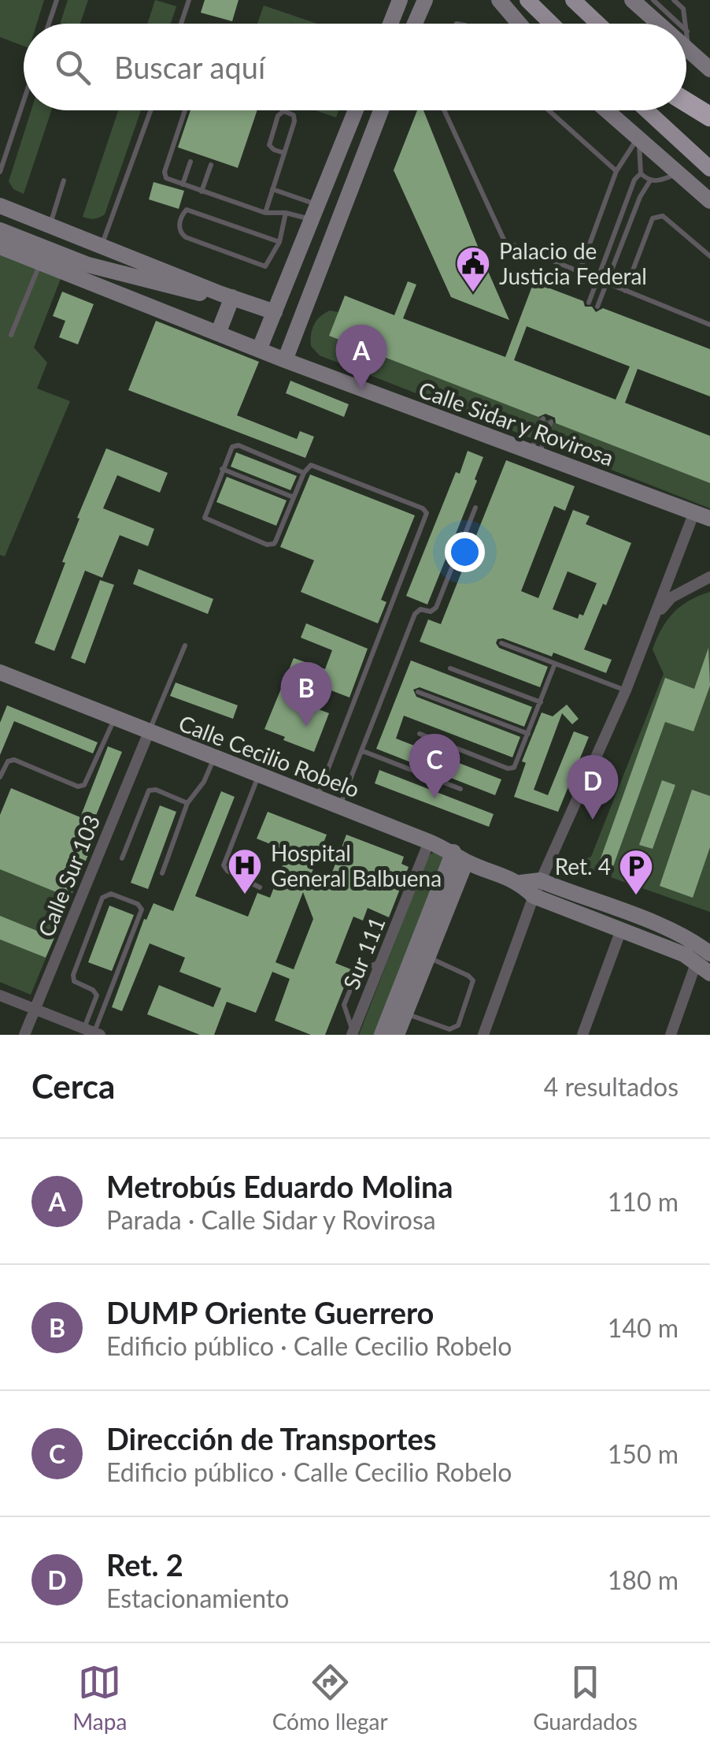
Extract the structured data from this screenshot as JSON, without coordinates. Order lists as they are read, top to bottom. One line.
{"streets":{"street":["Calle Sidar y Rovirosa","Calle Cecilio Robelo","Calle Sur 103","Sur 111"]},"crossings":[["Calle Cecilio Robelo","Calle Sur 103"],["Calle Cecilio Robelo","Sur 111"]],"places":{"public building":["Palacio de Justicia Federal"],"hospital":["Hospital General Balbuena"],"parking":["Ret. 4"]},"page":{"search":"Buscar aquí","pins":["A","B","C","D"],"heading":["Cerca","4 resultados"],"list":[{"mark":"A","name":"Metrobús Eduardo Molina","note":"Parada · Calle Sidar y Rovirosa","value":"110 m"},{"mark":"B","name":"DUMP Oriente Guerrero","note":"Edificio público · Calle Cecilio Robelo","value":"140 m"},{"mark":"C","name":"Dirección de Transportes","note":"Edificio público · Calle Cecilio Robelo","value":"150 m"},{"mark":"D","name":"Ret. 2","note":"Estacionamiento","value":"180 m"}],"nav":["Mapa","Cómo llegar","Guardados"]}}
